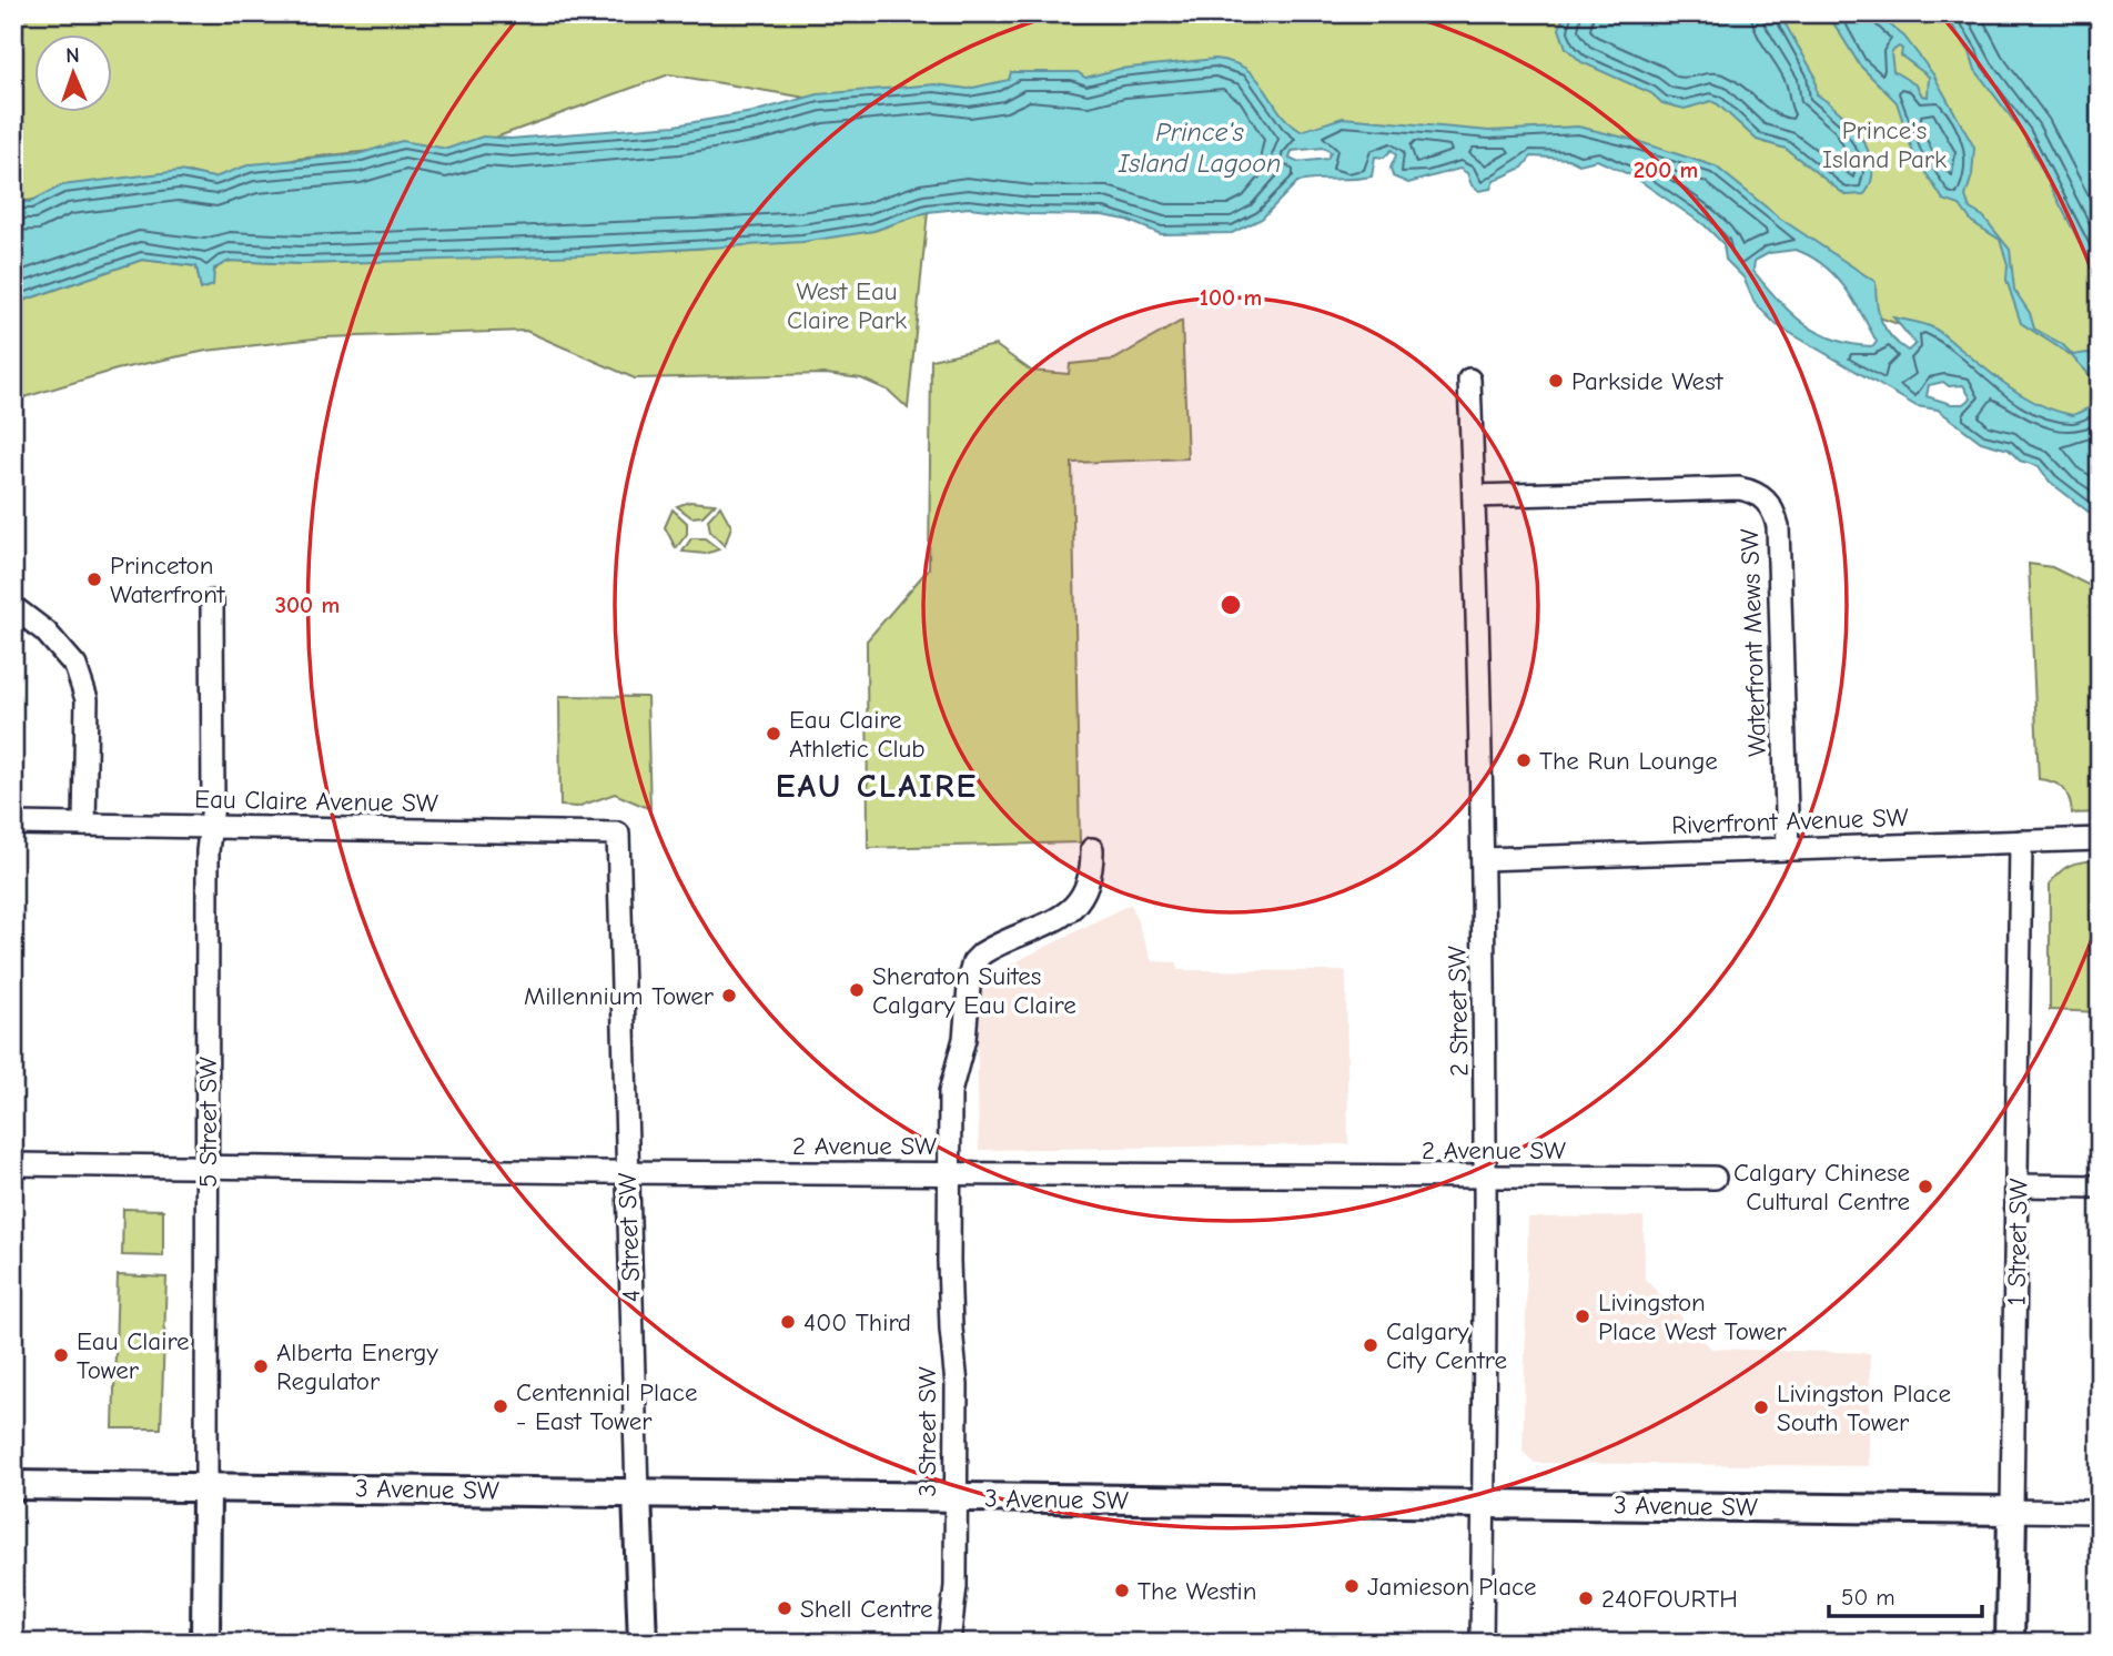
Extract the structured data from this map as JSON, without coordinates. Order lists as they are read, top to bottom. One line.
{"streets":{"street":["Waterfront Mews SW","Eau Claire Avenue SW","Riverfront Avenue SW","2 Street SW","5 Street SW","2 Avenue SW","4 Street SW","1 Street SW","3 Street SW","3 Avenue SW"]},"crossings":[["Waterfront Mews SW","Riverfront Avenue SW"],["Waterfront Mews SW","2 Street SW"],["Eau Claire Avenue SW","5 Street SW"],["Eau Claire Avenue SW","4 Street SW"],["Riverfront Avenue SW","2 Street SW"],["Riverfront Avenue SW","1 Street SW"],["2 Street SW","2 Avenue SW"],["2 Street SW","3 Avenue SW"],["5 Street SW","2 Avenue SW"],["5 Street SW","3 Avenue SW"],["2 Avenue SW","4 Street SW"],["2 Avenue SW","3 Street SW"],["4 Street SW","3 Avenue SW"],["1 Street SW","3 Avenue SW"],["3 Street SW","3 Avenue SW"]],"districts":["EAU CLAIRE"],"water":["Prince's Island Lagoon"],"parks":["Prince's Island Park","West Eau Claire Park"],"places":["Parkside West","Princeton Waterfront","Eau Claire Athletic Club","The Run Lounge","Sheraton Suites Calgary Eau Claire","Millennium Tower","Calgary Chinese Cultural Centre","Livingston Place West Tower","400 Third","Calgary City Centre","Eau Claire Tower","Alberta Energy Regulator","Centennial Place - East Tower","Livingston Place South Tower","Jamieson Place","The Westin","240FOURTH","Shell Centre"],"scale_bar":"50 m","north":"top","rings":["200 m","100 m","300 m"]}
